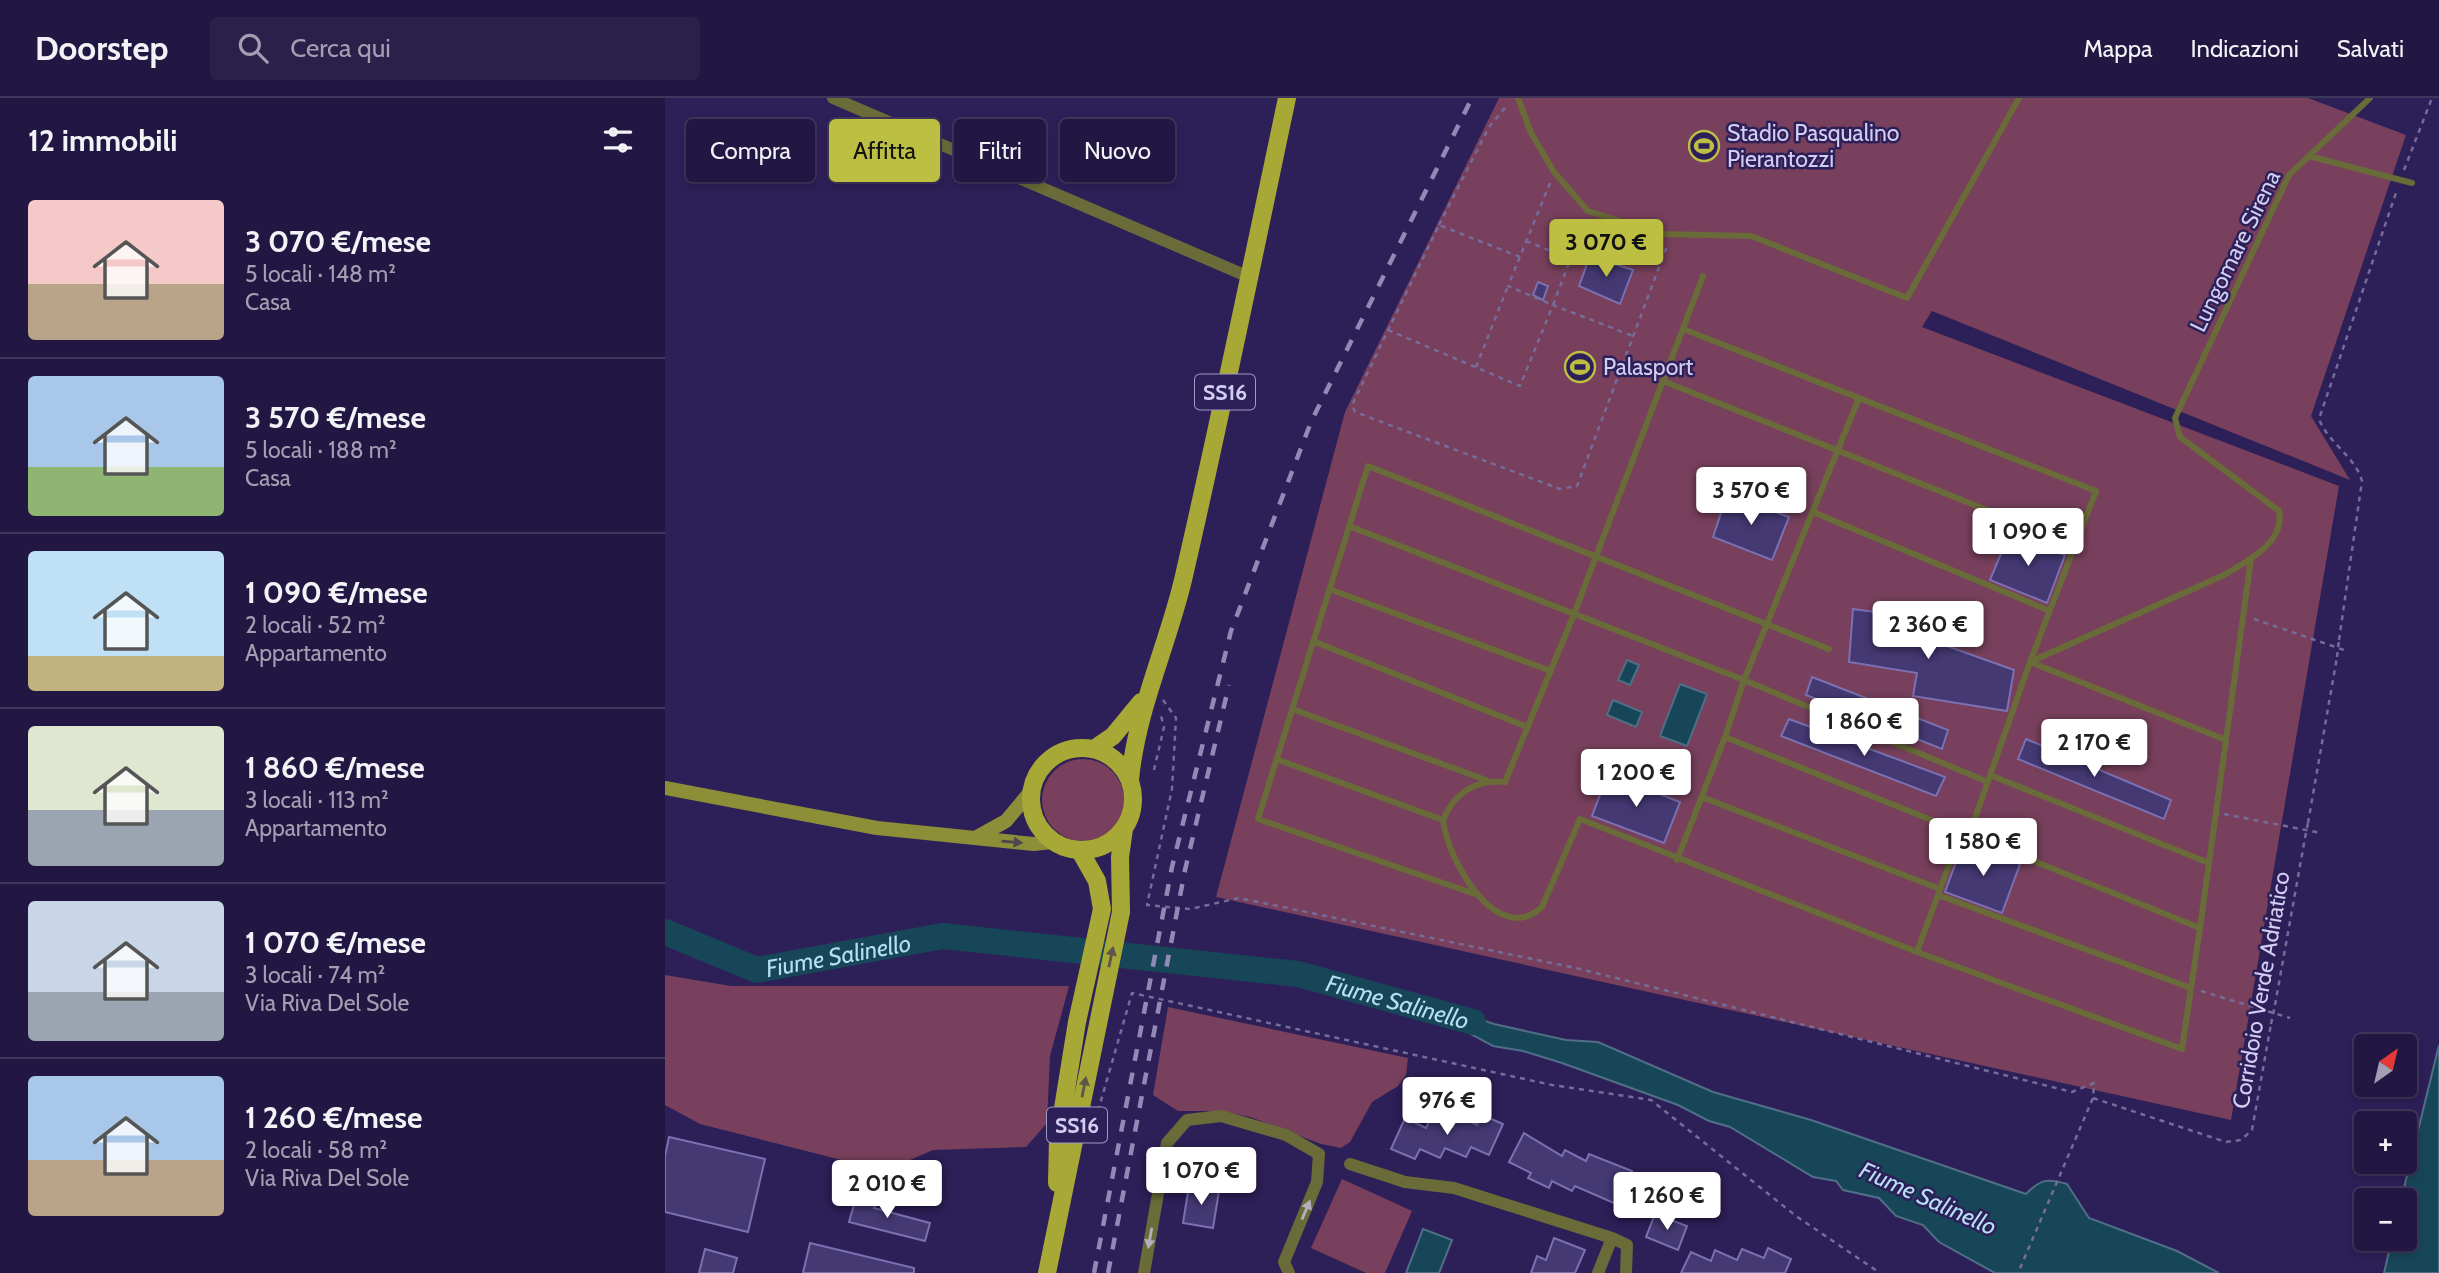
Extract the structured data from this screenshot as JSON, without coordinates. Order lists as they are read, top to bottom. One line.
{"streets":{"main road":["SS16"],"lane":["Lungomare Sirena"],"path":["Corridoio Verde Adriatico"]},"crossings":[["SS16","Corridoio Verde Adriatico"]],"water":["Fiume Salinello"],"places":{"sports":["Stadio Pasqualino Pierantozzi","Palasport"]},"north":"top right","page":{"header":"Doorstep","search":"Cerca qui","nav":["Mappa","Indicazioni","Salvati"],"heading":"12 immobili","chip":["Compra","Affitta","Filtri","Nuovo"],"list":[{"name":"3 070 €/mese","note":"5 locali · 148 m² · Casa"},{"name":"3 570 €/mese","note":"5 locali · 188 m² · Casa"},{"name":"1 090 €/mese","note":"2 locali · 52 m² · Appartamento"},{"name":"1 860 €/mese","note":"3 locali · 113 m² · Appartamento"},{"name":"1 070 €/mese","note":"3 locali · 74 m² · Via Riva Del Sole"},{"name":"1 260 €/mese","note":"2 locali · 58 m² · Via Riva Del Sole"}],"price":["3 070 €","3 570 €","1 090 €","2 360 €","1 860 €","2 170 €","1 200 €","1 580 €","976 €","1 070 €","2 010 €","1 260 €"],"map_buttons":["+","−"]}}
